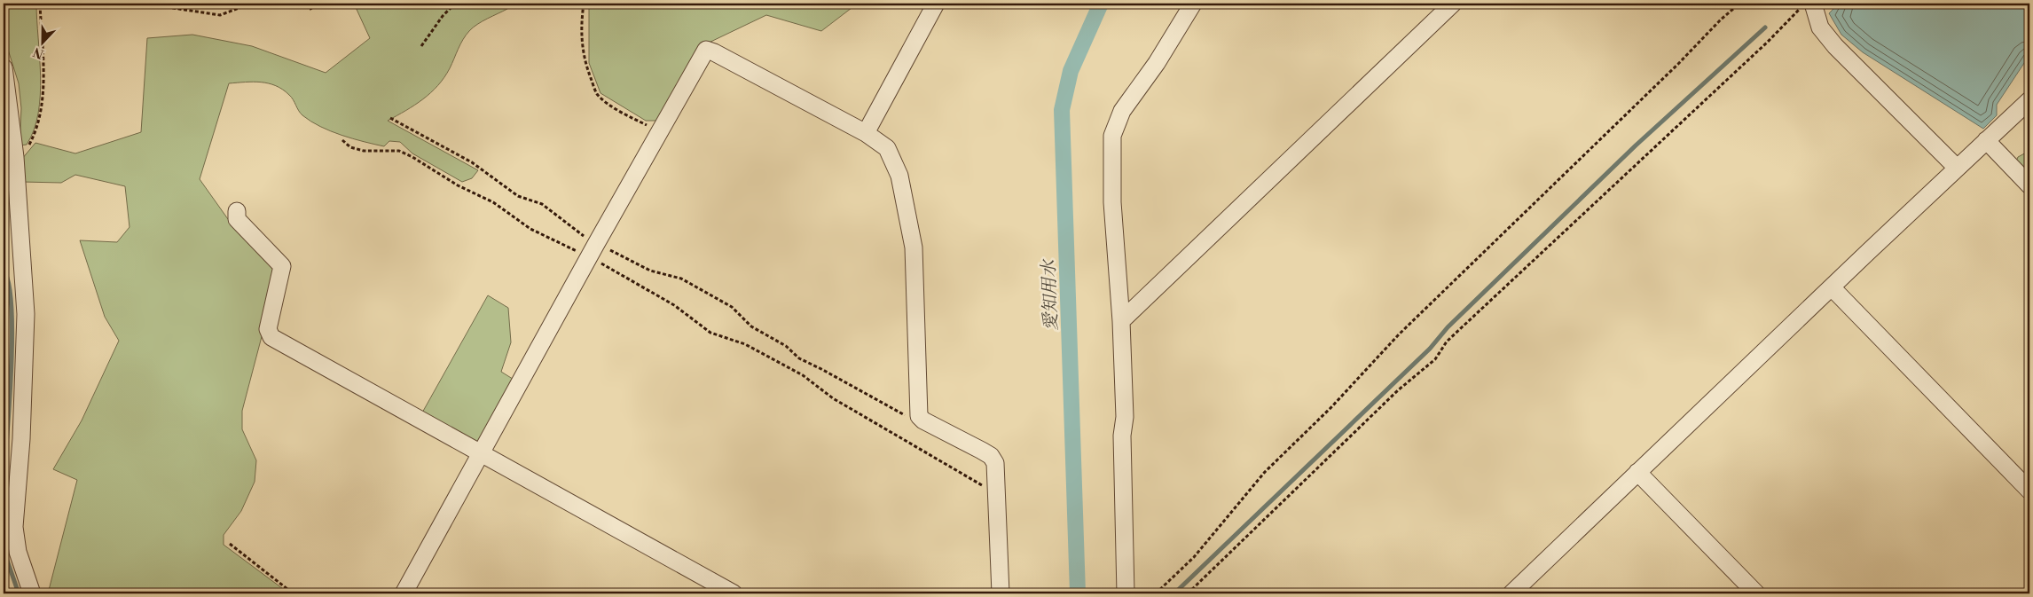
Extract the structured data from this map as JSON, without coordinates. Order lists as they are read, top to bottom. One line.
{"water":["愛知用水"],"north":"bottom"}
